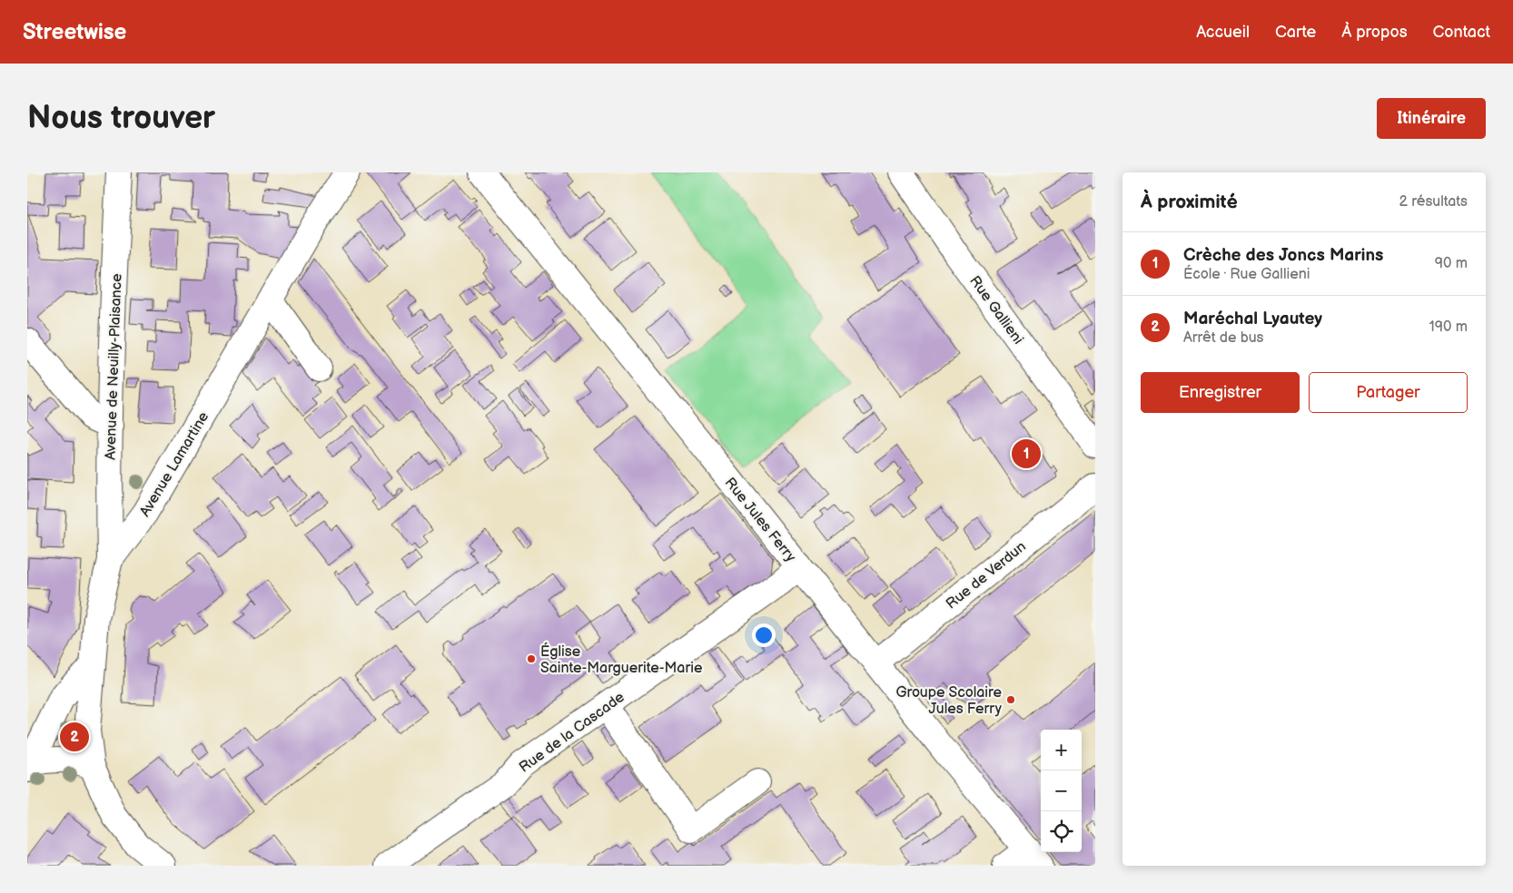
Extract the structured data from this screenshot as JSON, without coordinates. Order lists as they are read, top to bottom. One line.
{"streets":{"street":["Rue Gallieni","Avenue de Neuilly-Plaisance","Avenue Lamartine","Rue Jules Ferry","Rue de Verdun","Rue de la Cascade"]},"crossings":[["Avenue de Neuilly-Plaisance","Avenue Lamartine"],["Rue Jules Ferry","Rue de Verdun"],["Rue Jules Ferry","Rue de la Cascade"]],"places":["Église Sainte-Marguerite-Marie","Groupe Scolaire Jules Ferry"],"page":{"header":"Streetwise","nav":["Accueil","Carte","À propos","Contact"],"buttons":["Itinéraire",["Enregistrer","Partager"]],"title":"Nous trouver","heading":["À proximité","2 résultats"],"list":[{"mark":"1","name":"Crèche des Joncs Marins","note":"École · Rue Gallieni","value":"90 m"},{"mark":"2","name":"Maréchal Lyautey","note":"Arrêt de bus","value":"190 m"}],"pins":["1","2"],"map_buttons":["+","−"]}}
